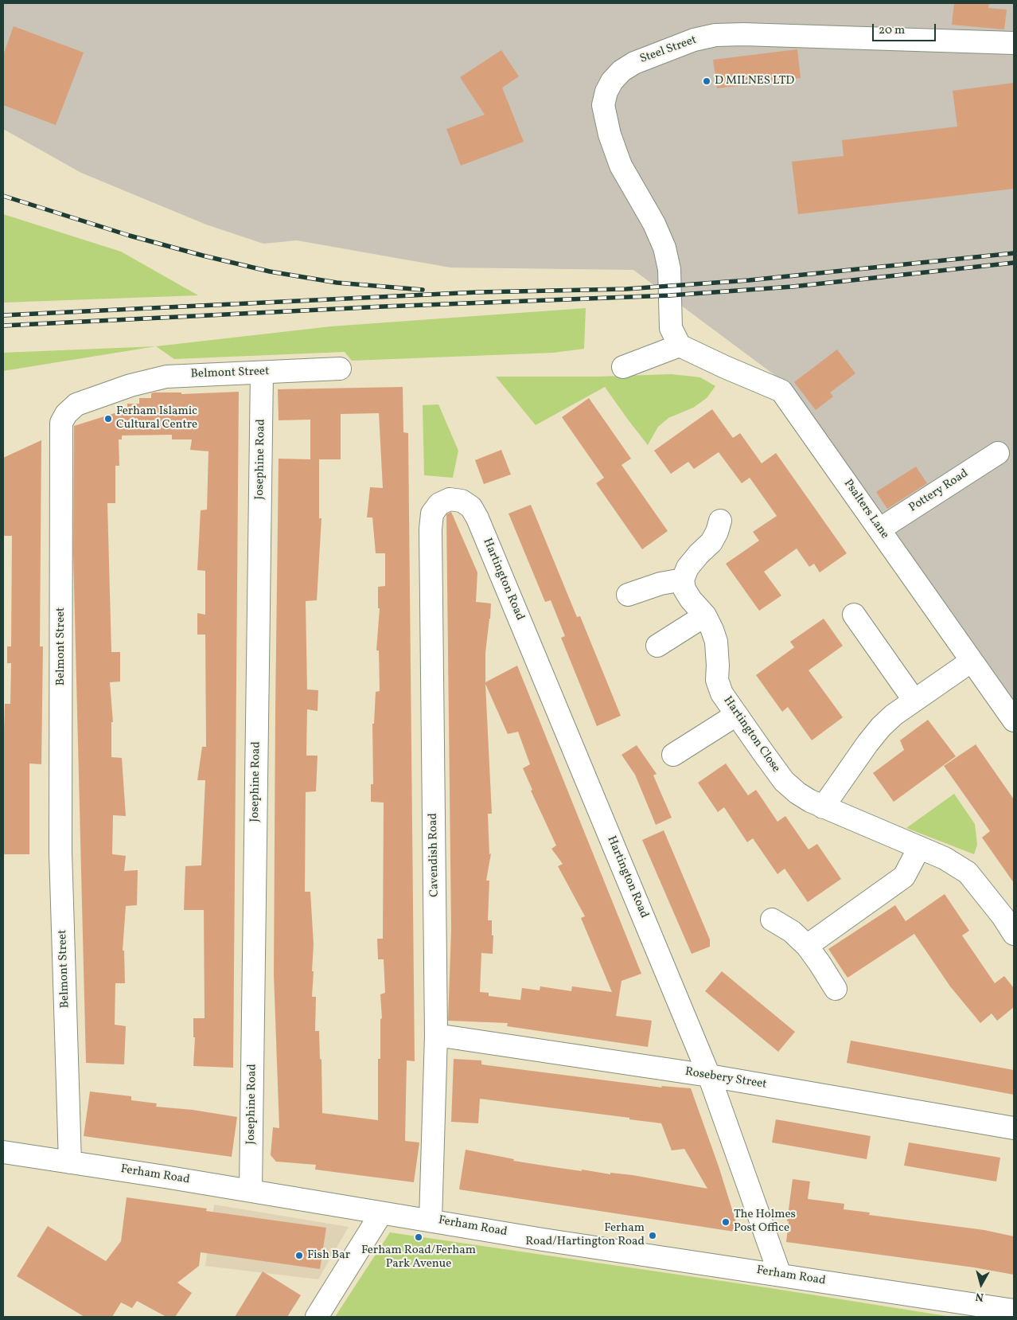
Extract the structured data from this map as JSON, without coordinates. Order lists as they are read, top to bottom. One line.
{"streets":{"street":["Steel Street","Belmont Street","Josephine Road","Pottery Road","Psalters Lane","Hartington Road","Hartington Close","Cavendish Road","Rosebery Street","Ferham Road"]},"crossings":[["Steel Street","Psalters Lane"],["Belmont Street","Josephine Road"],["Belmont Street","Ferham Road"],["Josephine Road","Ferham Road"],["Pottery Road","Psalters Lane"],["Hartington Road","Cavendish Road"],["Hartington Road","Rosebery Street"],["Hartington Road","Ferham Road"],["Cavendish Road","Rosebery Street"],["Cavendish Road","Ferham Road"]],"places":["D MILNES LTD","Ferham Islamic Cultural Centre","The Holmes Post Office","Ferham Road/Hartington Road","Ferham Road/Ferham Park Avenue","Fish Bar"],"scale_bar":"20 m","north":"bottom"}
